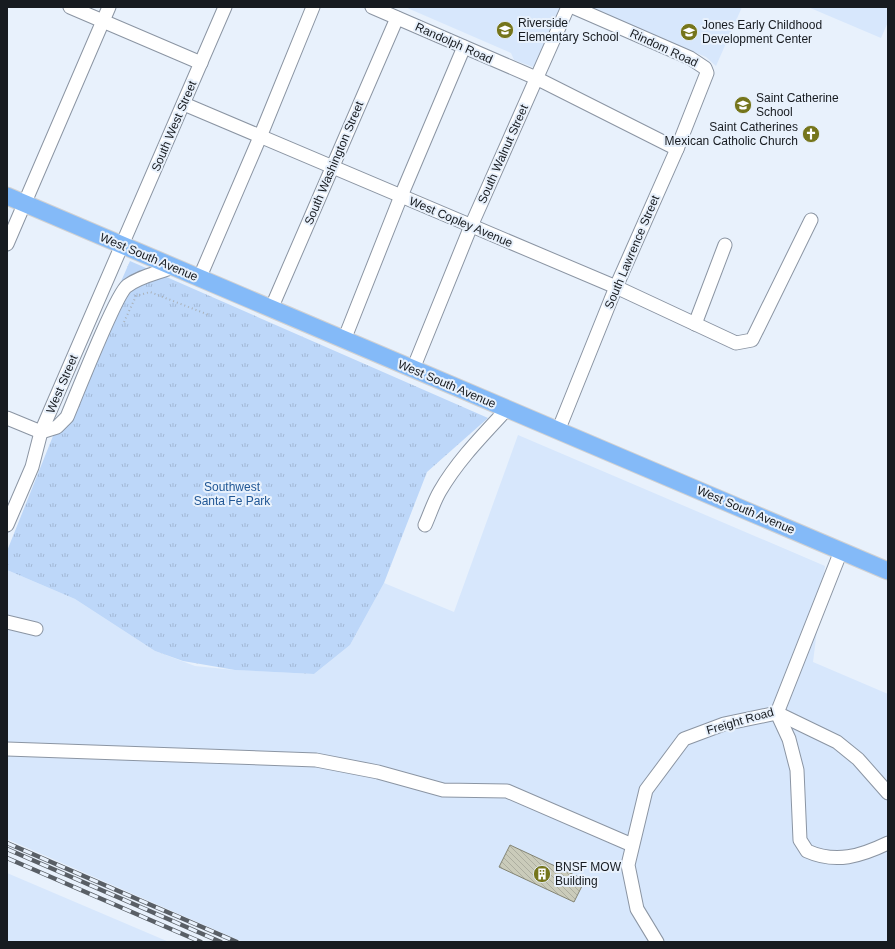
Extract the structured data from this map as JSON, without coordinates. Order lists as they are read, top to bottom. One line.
{"streets":{"main road":["West South Avenue"],"street":["Randolph Road","Rindom Road","South West Street","South Walnut Street","South Washington Street","West Copley Avenue","South Lawrence Street","West Street","Freight Road"]},"crossings":[["Randolph Road","South Walnut Street"],["Randolph Road","South Washington Street"],["Randolph Road","South Lawrence Street"],["Rindom Road","South Lawrence Street"],["South West Street","West Copley Avenue"],["South West Street","West South Avenue"],["South West Street","West Street"],["South Walnut Street","West Copley Avenue"],["South Walnut Street","West South Avenue"],["South Washington Street","West Copley Avenue"],["South Washington Street","West South Avenue"],["West Copley Avenue","South Lawrence Street"],["South Lawrence Street","West South Avenue"],["West South Avenue","West Street"],["West South Avenue","Freight Road"]],"parks":["Southwest Santa Fe Park"],"places":{"school or university":["Riverside Elementary School","Jones Early Childhood Development Center","Saint Catherine School"],"church":["Saint Catherines Mexican Catholic Church"],"building":["BNSF MOW Building"]}}
